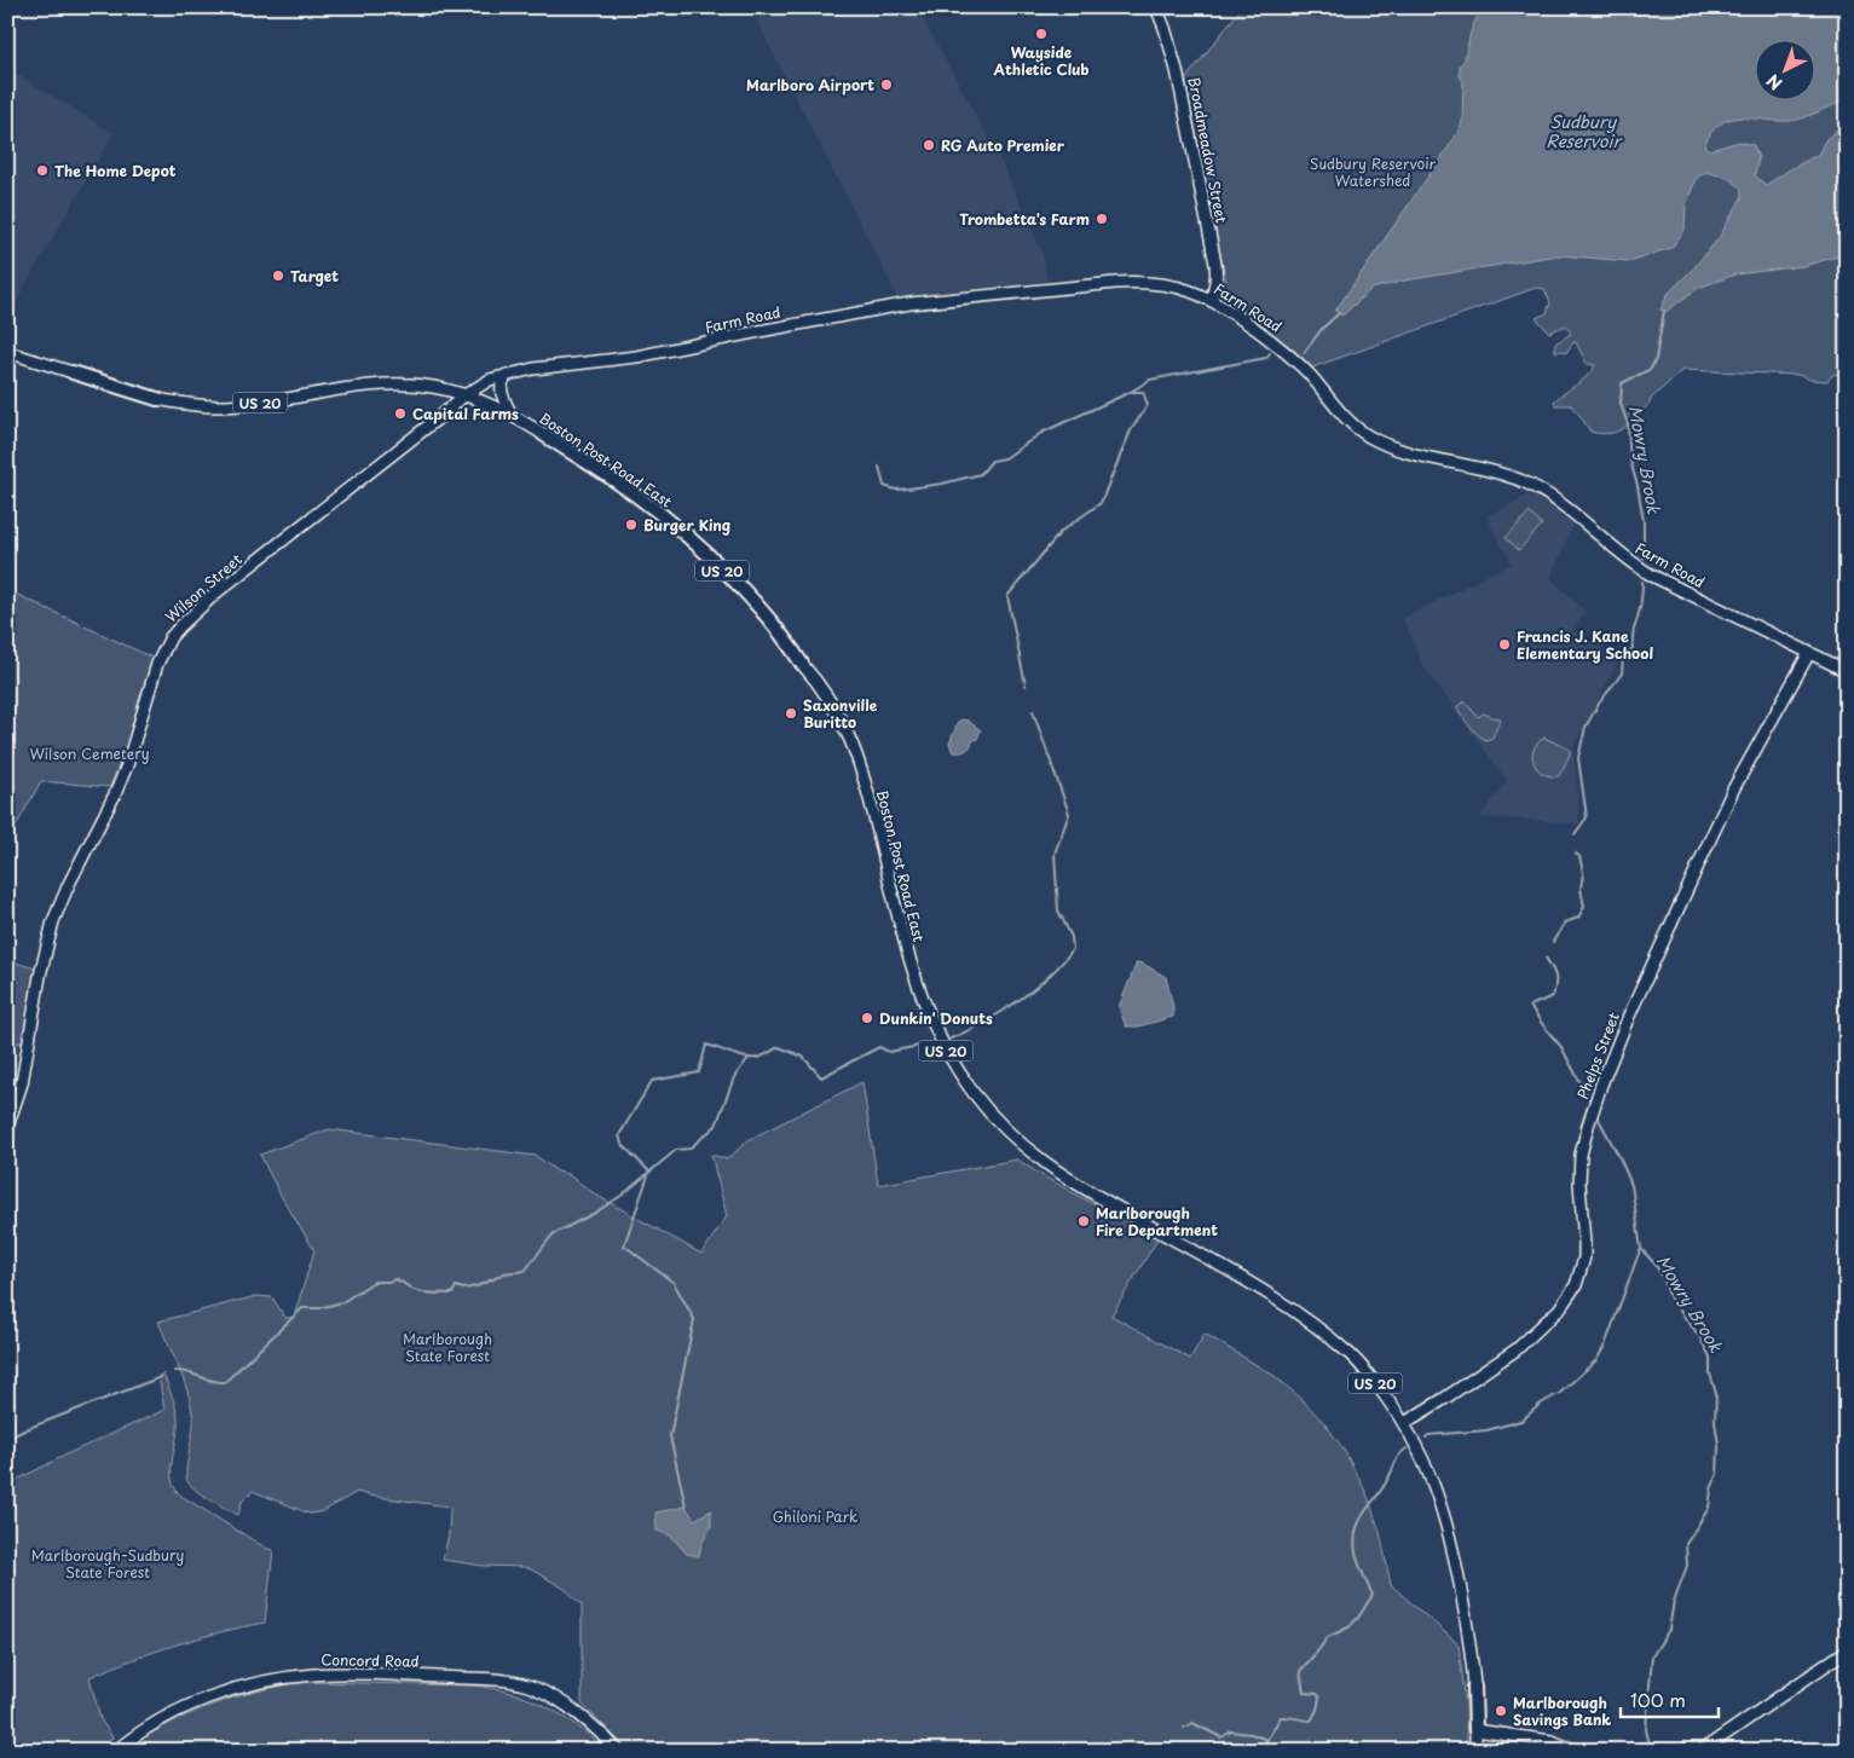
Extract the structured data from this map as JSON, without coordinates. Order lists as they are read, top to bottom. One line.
{"streets":{"highway":["US 20","Boston Post Road East"],"street":["Broadmeadow Street","Farm Road","Wilson Street","Phelps Street","Concord Road"]},"crossings":[["Broadmeadow Street","Farm Road"],["Farm Road","Boston Post Road East"],["Farm Road","Wilson Street"],["Farm Road","Phelps Street"],["Boston Post Road East","Wilson Street"],["Boston Post Road East","Phelps Street"]],"water":["Sudbury Reservoir","Mowry Brook"],"parks":["Sudbury Reservoir Watershed","Wilson Cemetery","Marlborough State Forest","Ghiloni Park","Marlborough-Sudbury State Forest"],"places":["Wayside Athletic Club","Marlboro Airport","RG Auto Premier","The Home Depot","Trombetta's Farm","Target","Capital Farms","Burger King","Francis J. Kane Elementary School","Saxonville Buritto","Dunkin' Donuts","Marlborough Fire Department","Marlborough Savings Bank"],"scale_bar":"100 m","north":"bottom left"}
